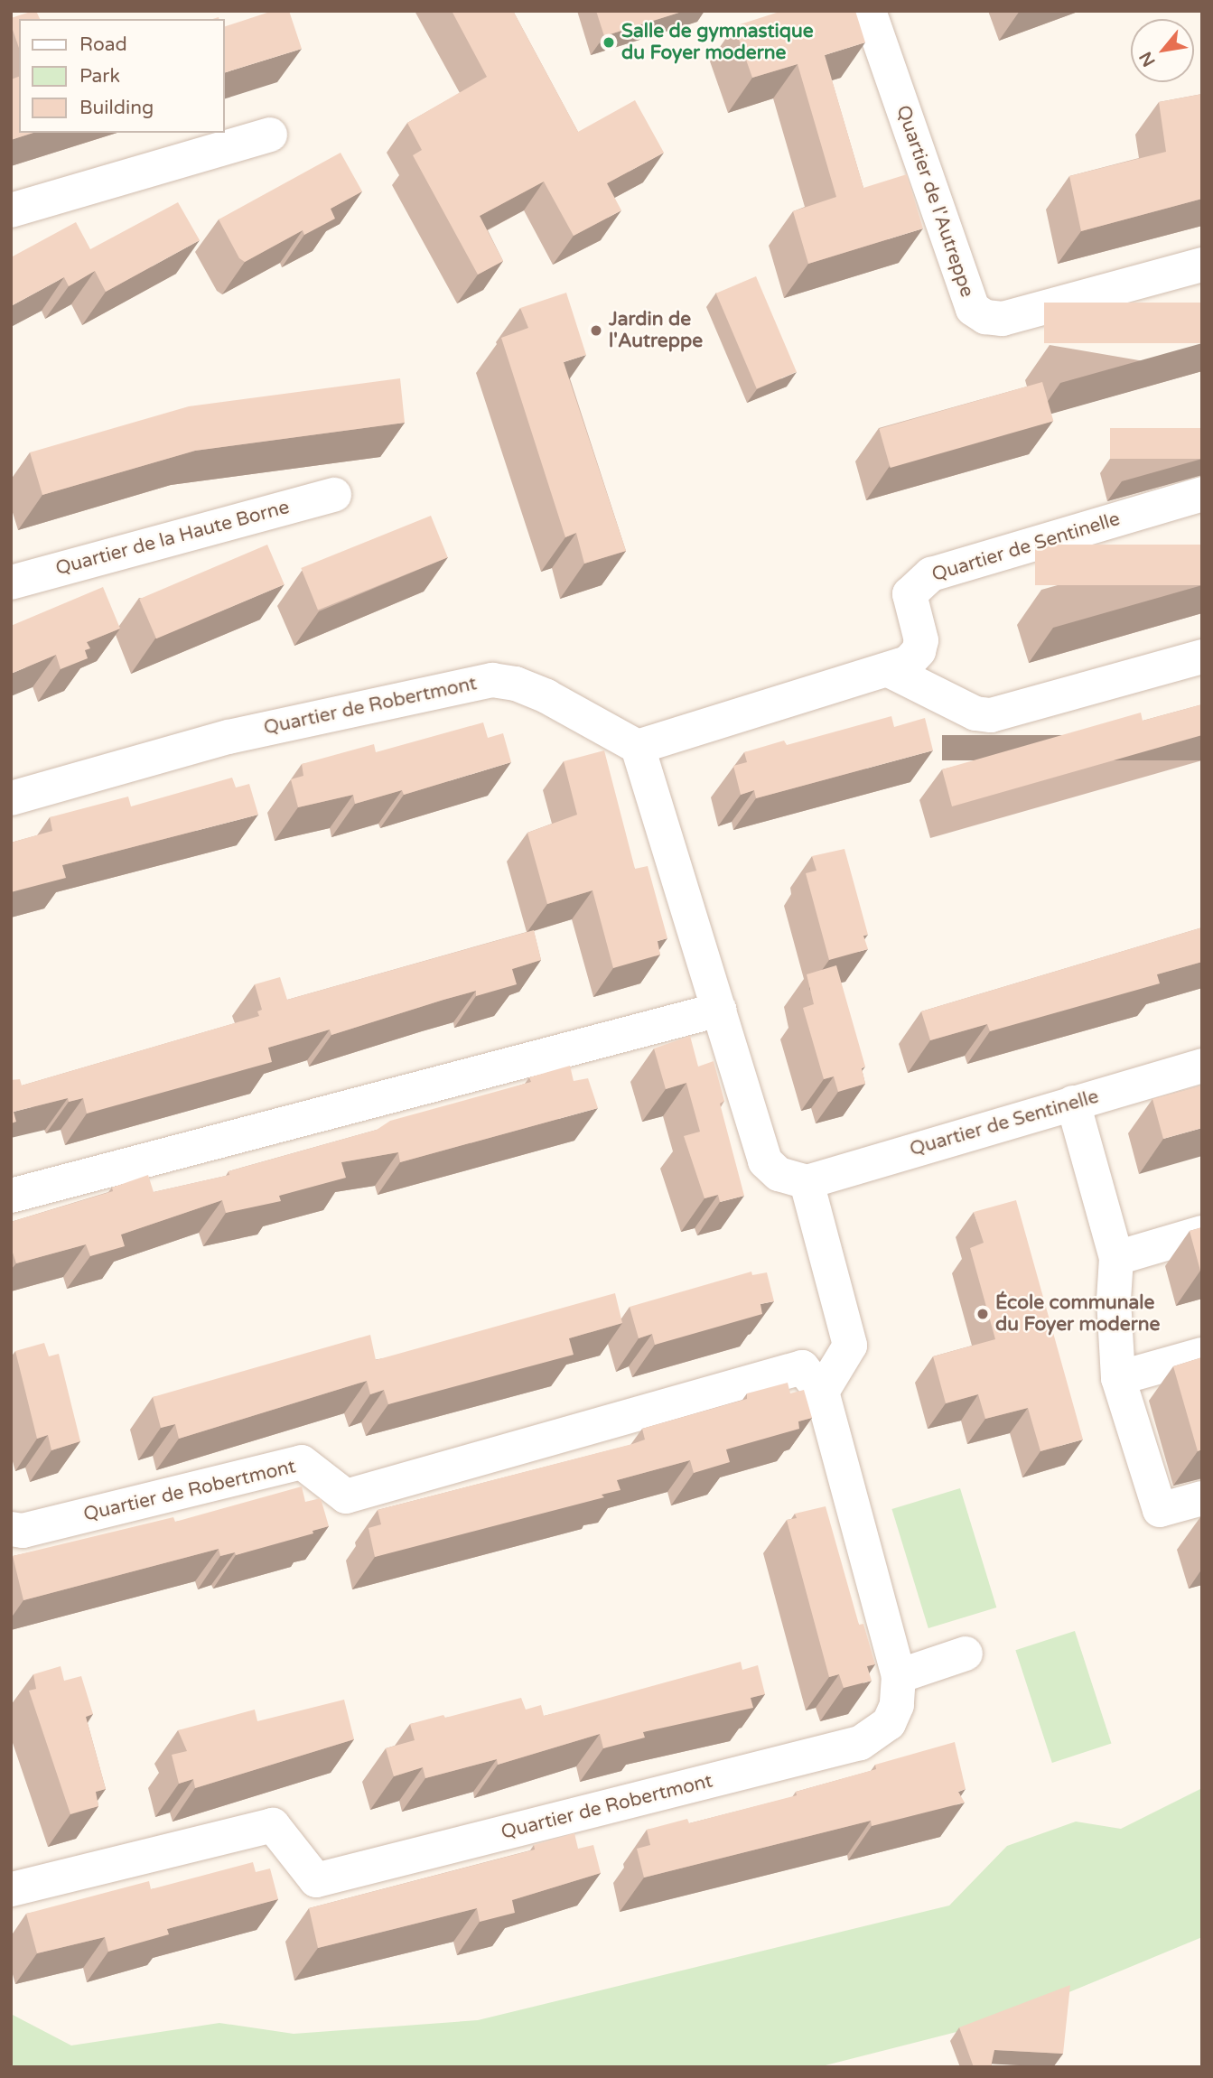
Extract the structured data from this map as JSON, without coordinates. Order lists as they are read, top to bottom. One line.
{"streets":{"street":["Quartier de l'Autreppe","Quartier de la Haute Borne","Quartier de Sentinelle","Quartier de Robertmont"]},"crossings":[["Quartier de Sentinelle","Quartier de Robertmont"]],"places":["Salle de gymnastique du Foyer moderne","Jardin de l'Autreppe","École communale du Foyer moderne"],"legend":["Road","Park","Building"],"north":"bottom left"}
